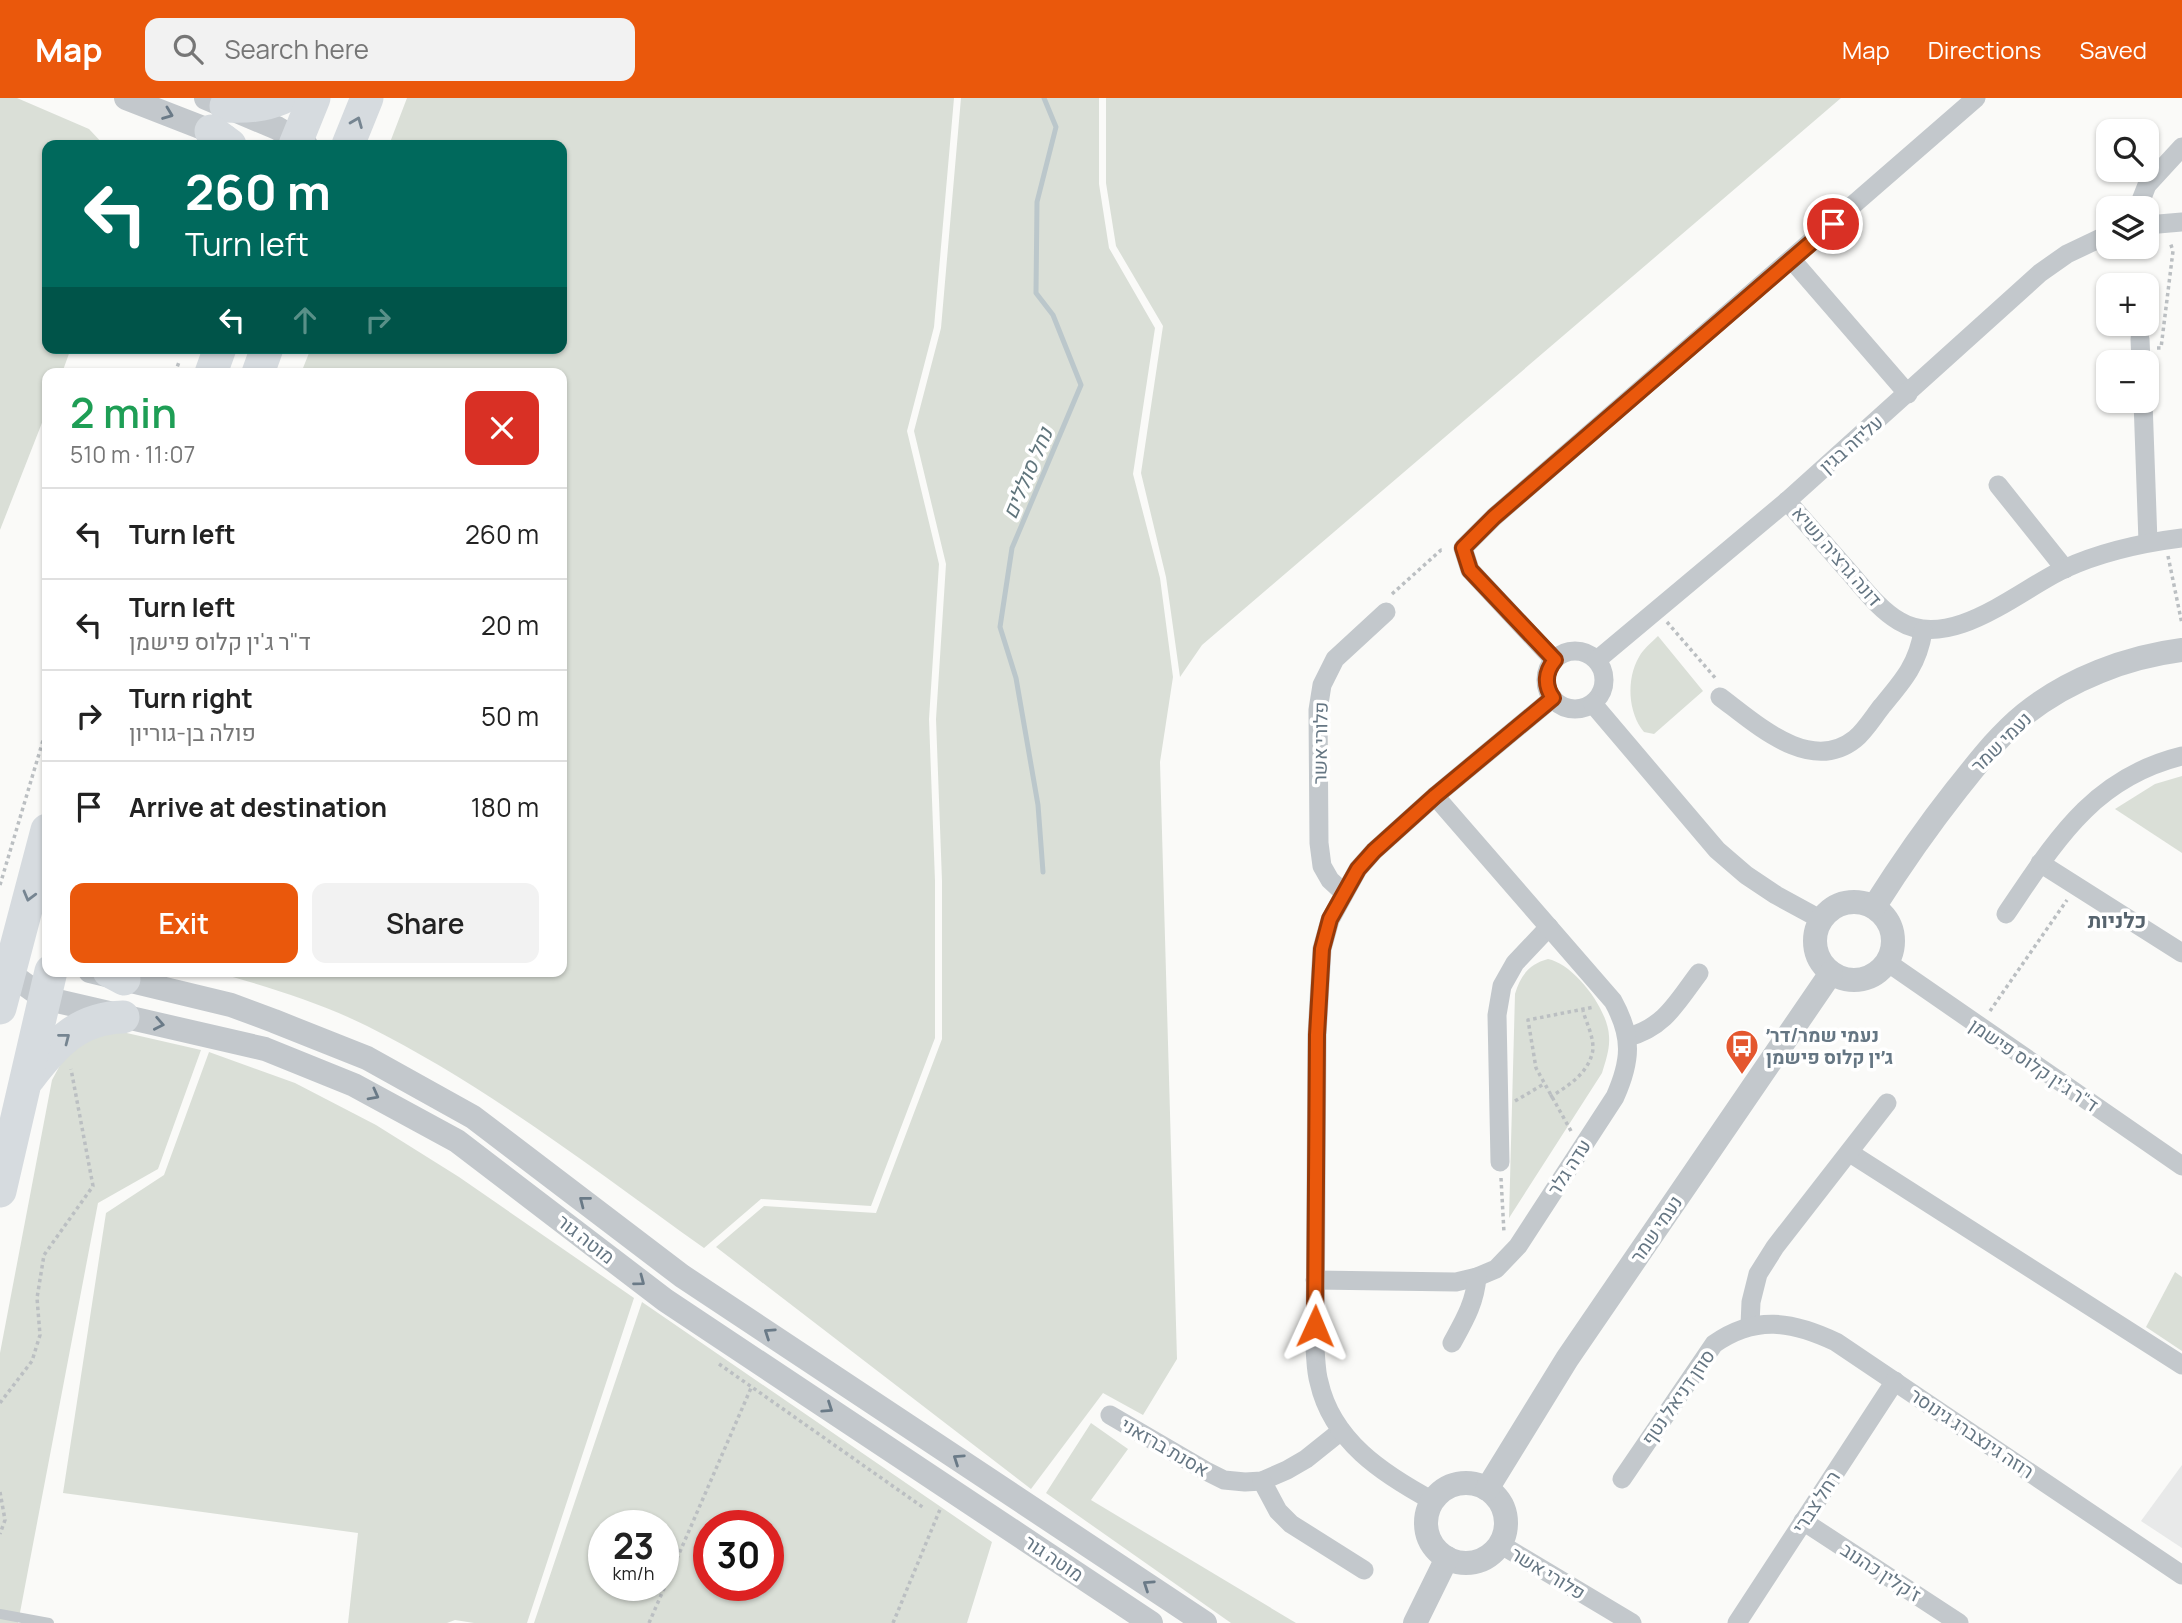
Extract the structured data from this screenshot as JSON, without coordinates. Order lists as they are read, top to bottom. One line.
{"streets":{"street":["עליזה בגין","דונה גרציה נשיא","נעמי שמר","פלורי אשר","ד\"ר ג'ין קלוס פישמן","עדה גלר","מוטה גור","סוזן דניאל נטף","רוזה גינצברג גינוסר","אסנת ברזאני","רחל צברי","ז'קלין כהנוב"]},"crossings":[["עליזה בגין","דונה גרציה נשיא"],["נעמי שמר","פלורי אשר"],["נעמי שמר","ד\"ר ג'ין קלוס פישמן"],["סוזן דניאל נטף","רוזה גינצברג גינוסר"],["רוזה גינצברג גינוסר","רחל צברי"],["רחל צברי","ז'קלין כהנוב"]],"districts":["כלניות"],"water":["נחל סוללים"],"places":{"bus stop":["נעמי שמר/דר׳ ג׳ין קלוס פישמן"]},"page":{"header":"Map","search":"Search here","nav":["Map","Directions","Saved"],"map_buttons":["+","−"],"turn":["260 m","Turn left"],"heading":["2 min","510 m · 11:07"],"list":[{"name":"Turn left","value":"260 m"},{"name":"Turn left","note":"ד\"ר ג'ין קלוס פישמן","value":"20 m"},{"name":"Turn right","note":"פולה בן-גוריון","value":"50 m"},{"name":"Arrive at destination","value":"180 m"}],"buttons":["Exit","Share"],"speed":"23 km/h","limit":"30"}}
